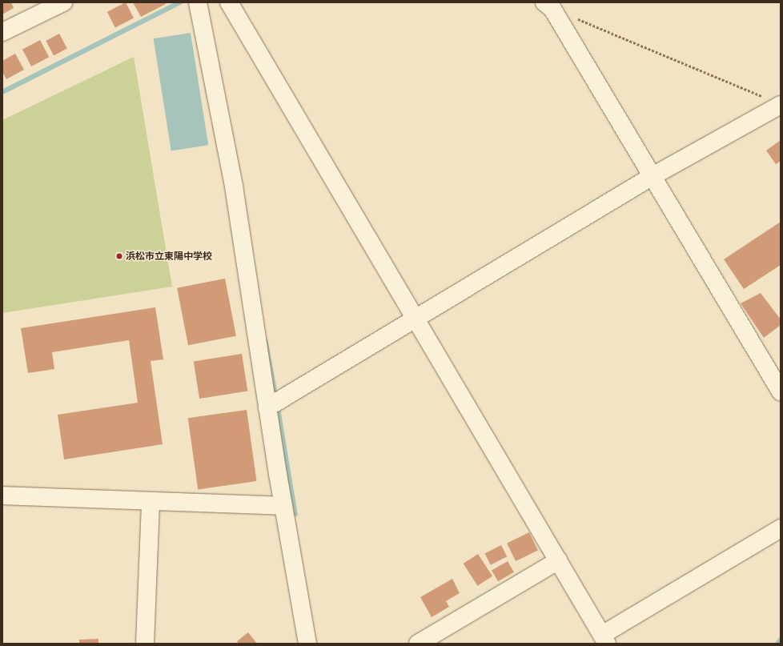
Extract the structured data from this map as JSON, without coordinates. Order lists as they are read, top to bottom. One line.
{"places":["浜松市立東陽中学校"]}
